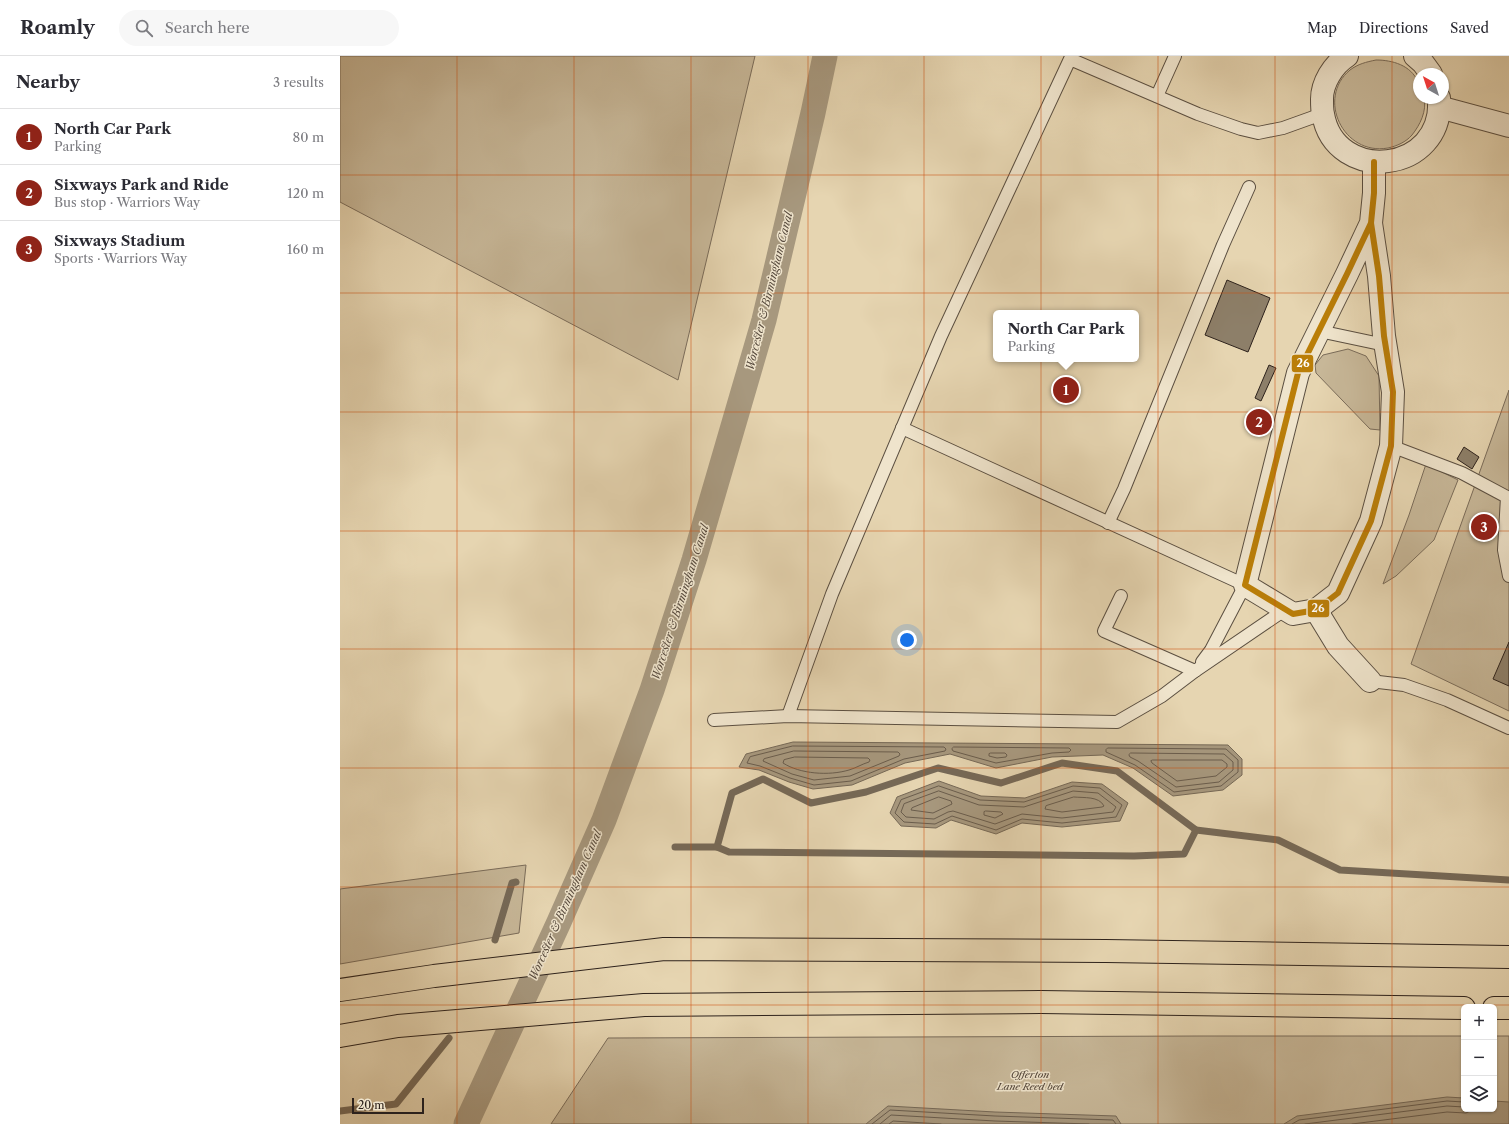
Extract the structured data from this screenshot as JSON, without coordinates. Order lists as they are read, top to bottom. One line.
{"water":["Worcester & Birmingham Canal"],"parks":["Offerton Lane Reed bed"],"lines":["transit line 26"],"scale_bar":"20 m","north":"top left","page":{"header":"Roamly","search":"Search here","nav":["Map","Directions","Saved"],"heading":["Nearby","3 results"],"list":[{"mark":"1","name":"North Car Park","note":"Parking","value":"80 m"},{"mark":"2","name":"Sixways Park and Ride","note":"Bus stop · Warriors Way","value":"120 m"},{"mark":"3","name":"Sixways Stadium","note":"Sports · Warriors Way","value":"160 m"}],"popup":["North Car Park","Parking"],"pins":["1","2","3"],"map_buttons":["+","−"],"scale":"20 m"}}
